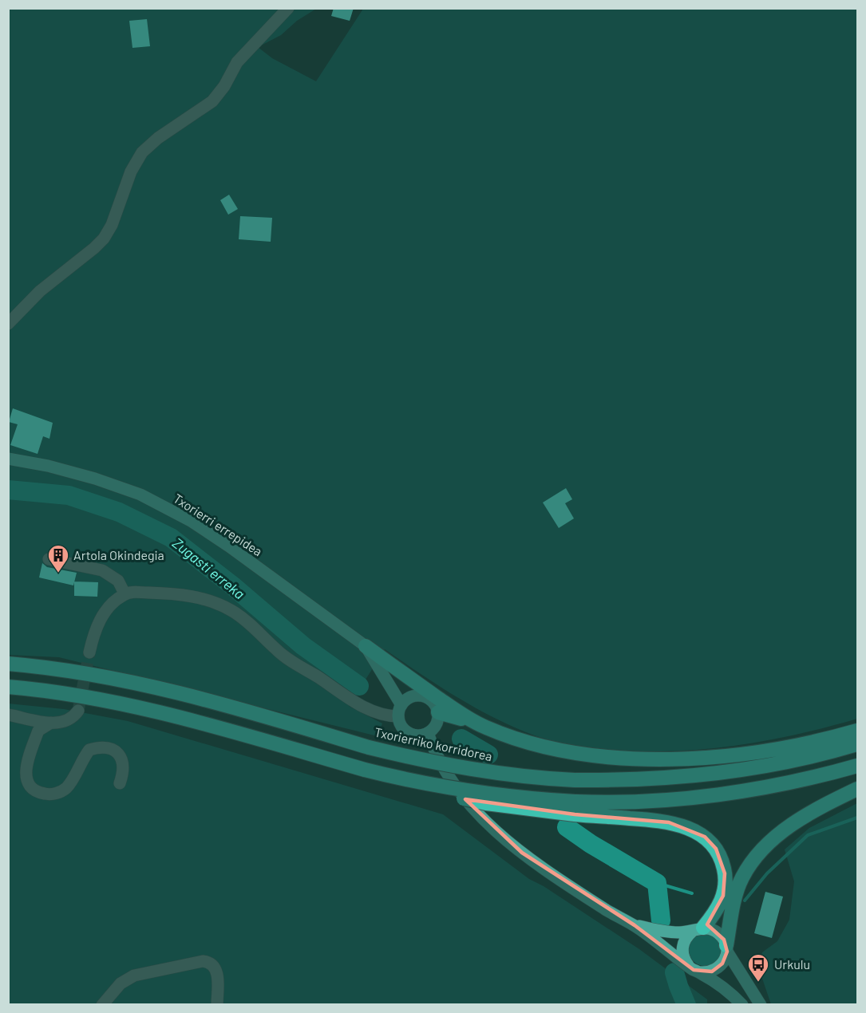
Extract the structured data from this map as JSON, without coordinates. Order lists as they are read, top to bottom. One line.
{"streets":{"highway":["Txorierriko korridorea"],"main road":["Txorierri errepidea"]},"water":["Zugasti erreka"],"places":{"building":["Artola Okindegia"],"bus stop":["Urkulu"]}}
